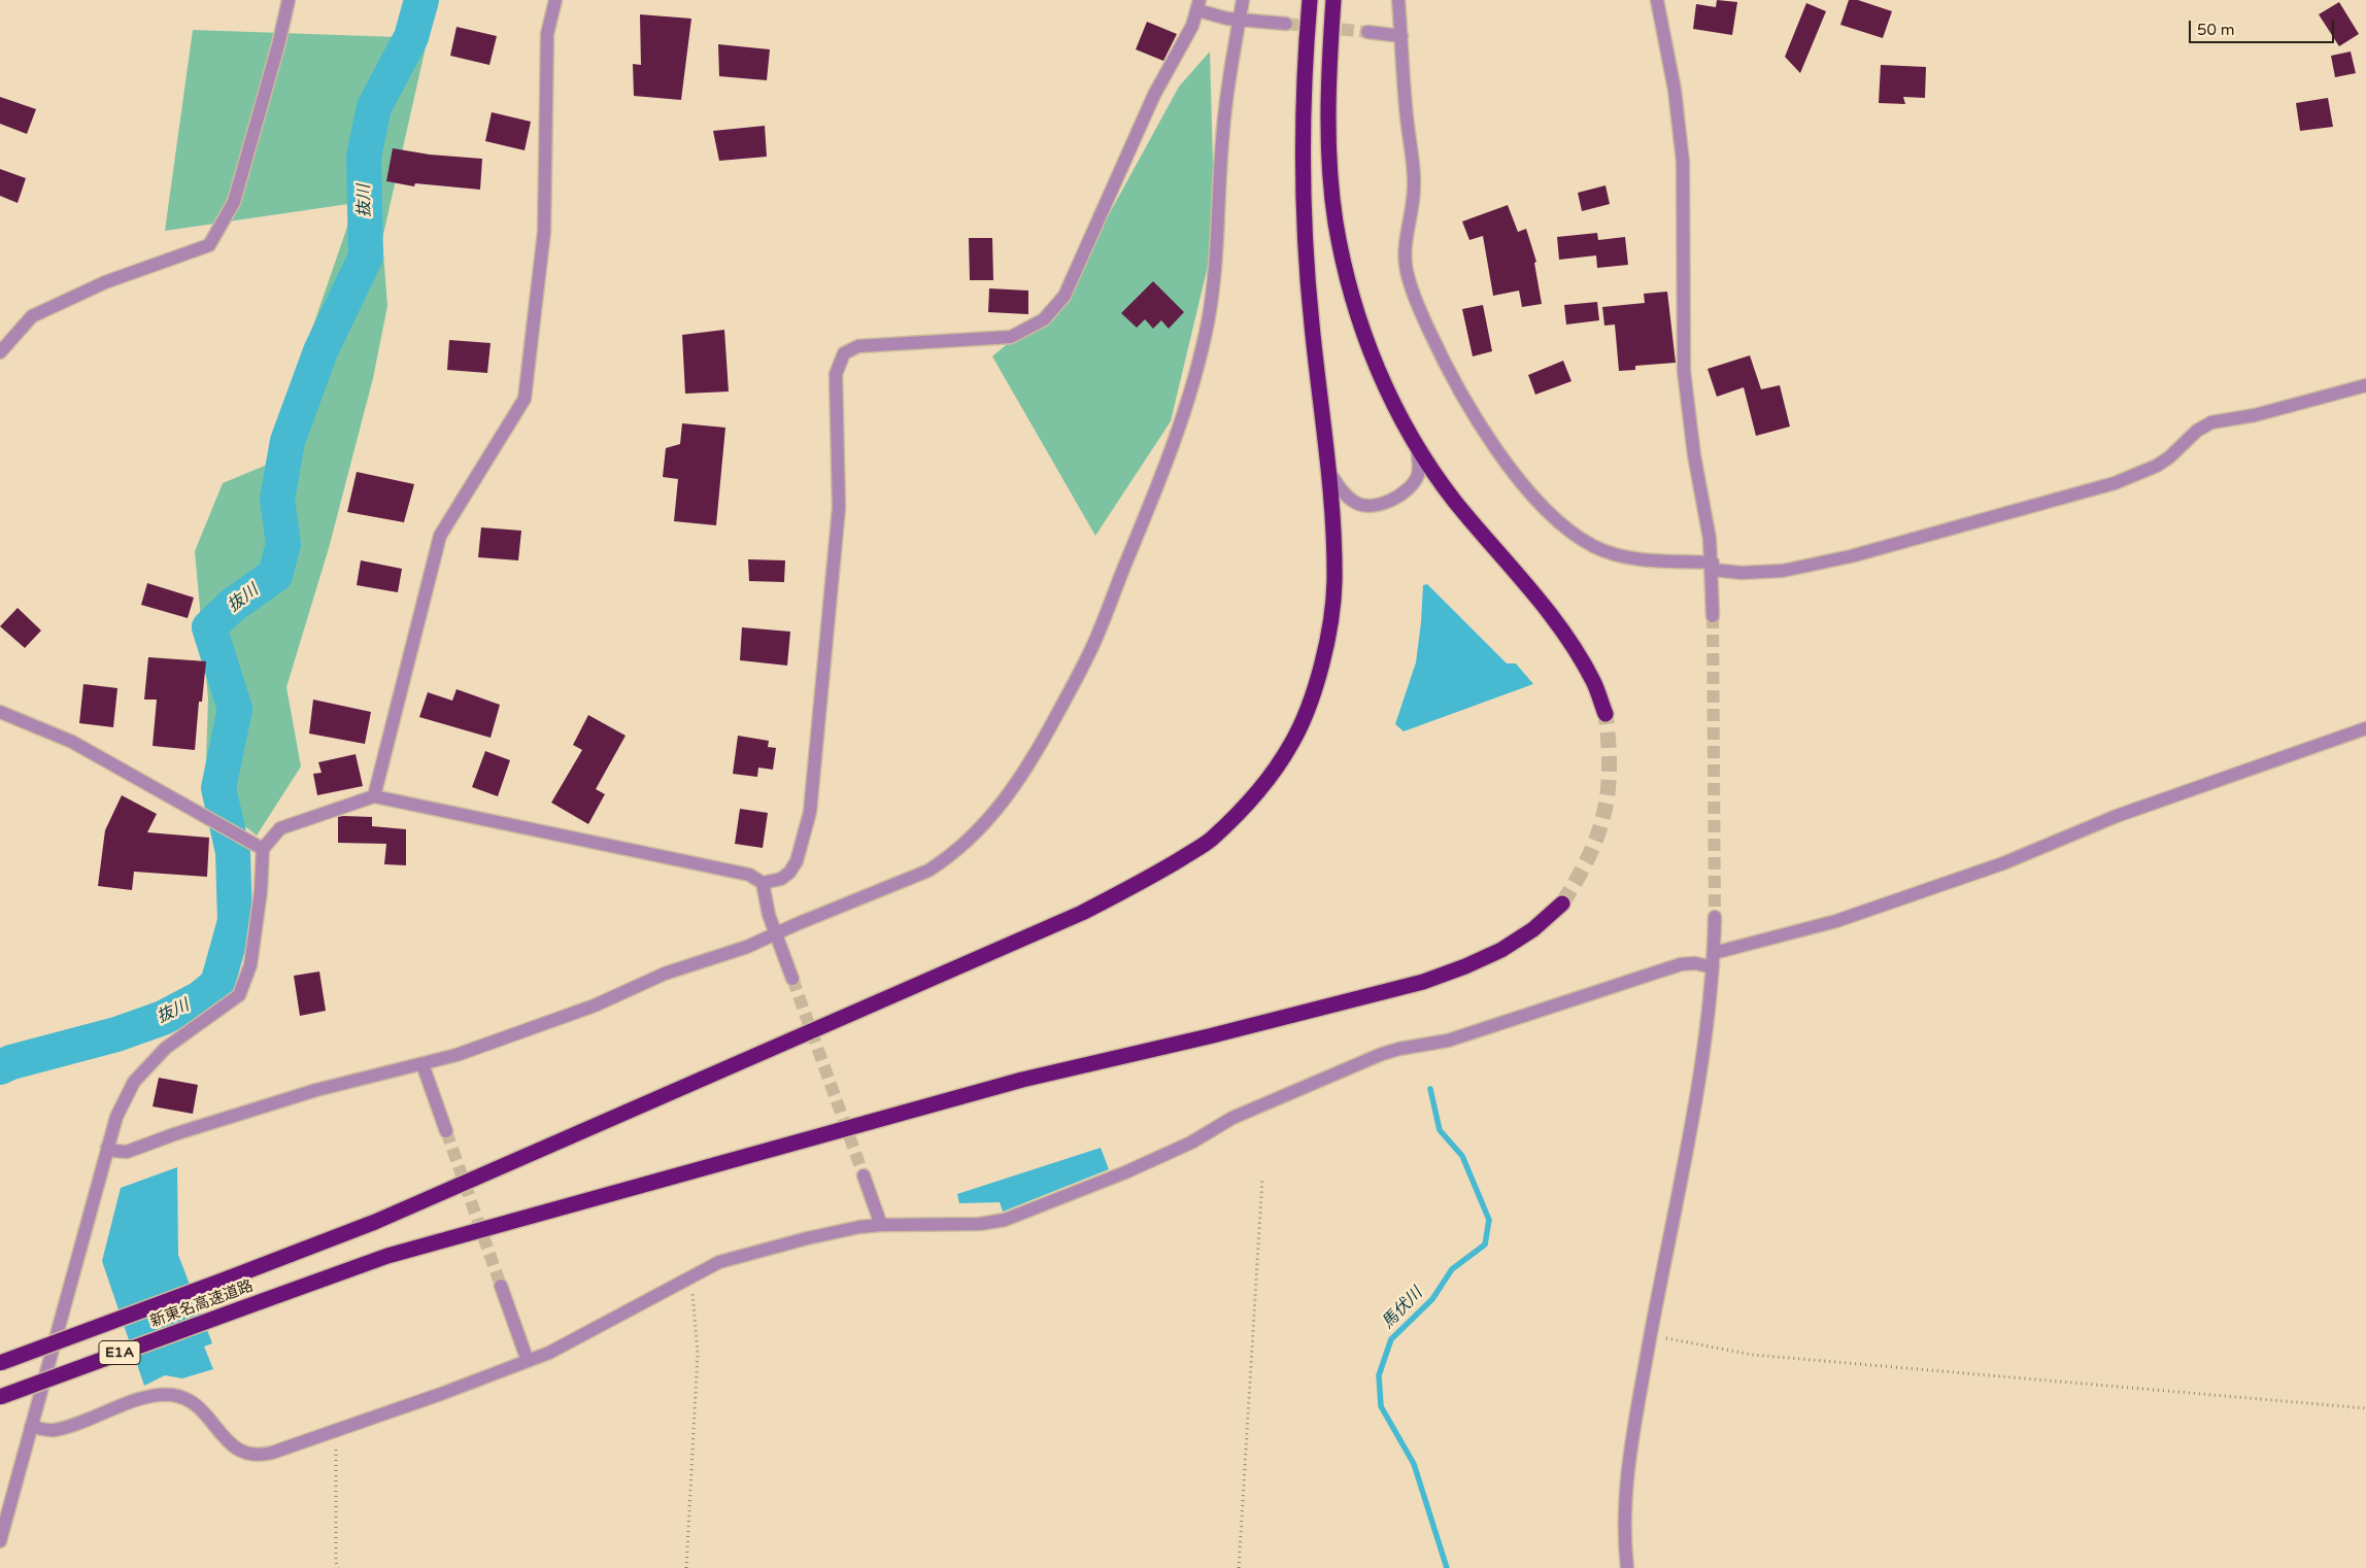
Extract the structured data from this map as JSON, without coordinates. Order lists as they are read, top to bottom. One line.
{"streets":{"highway":["新東名高速道路","E1A"]},"water":["抜川","馬伏川"],"scale_bar":"50 m"}
